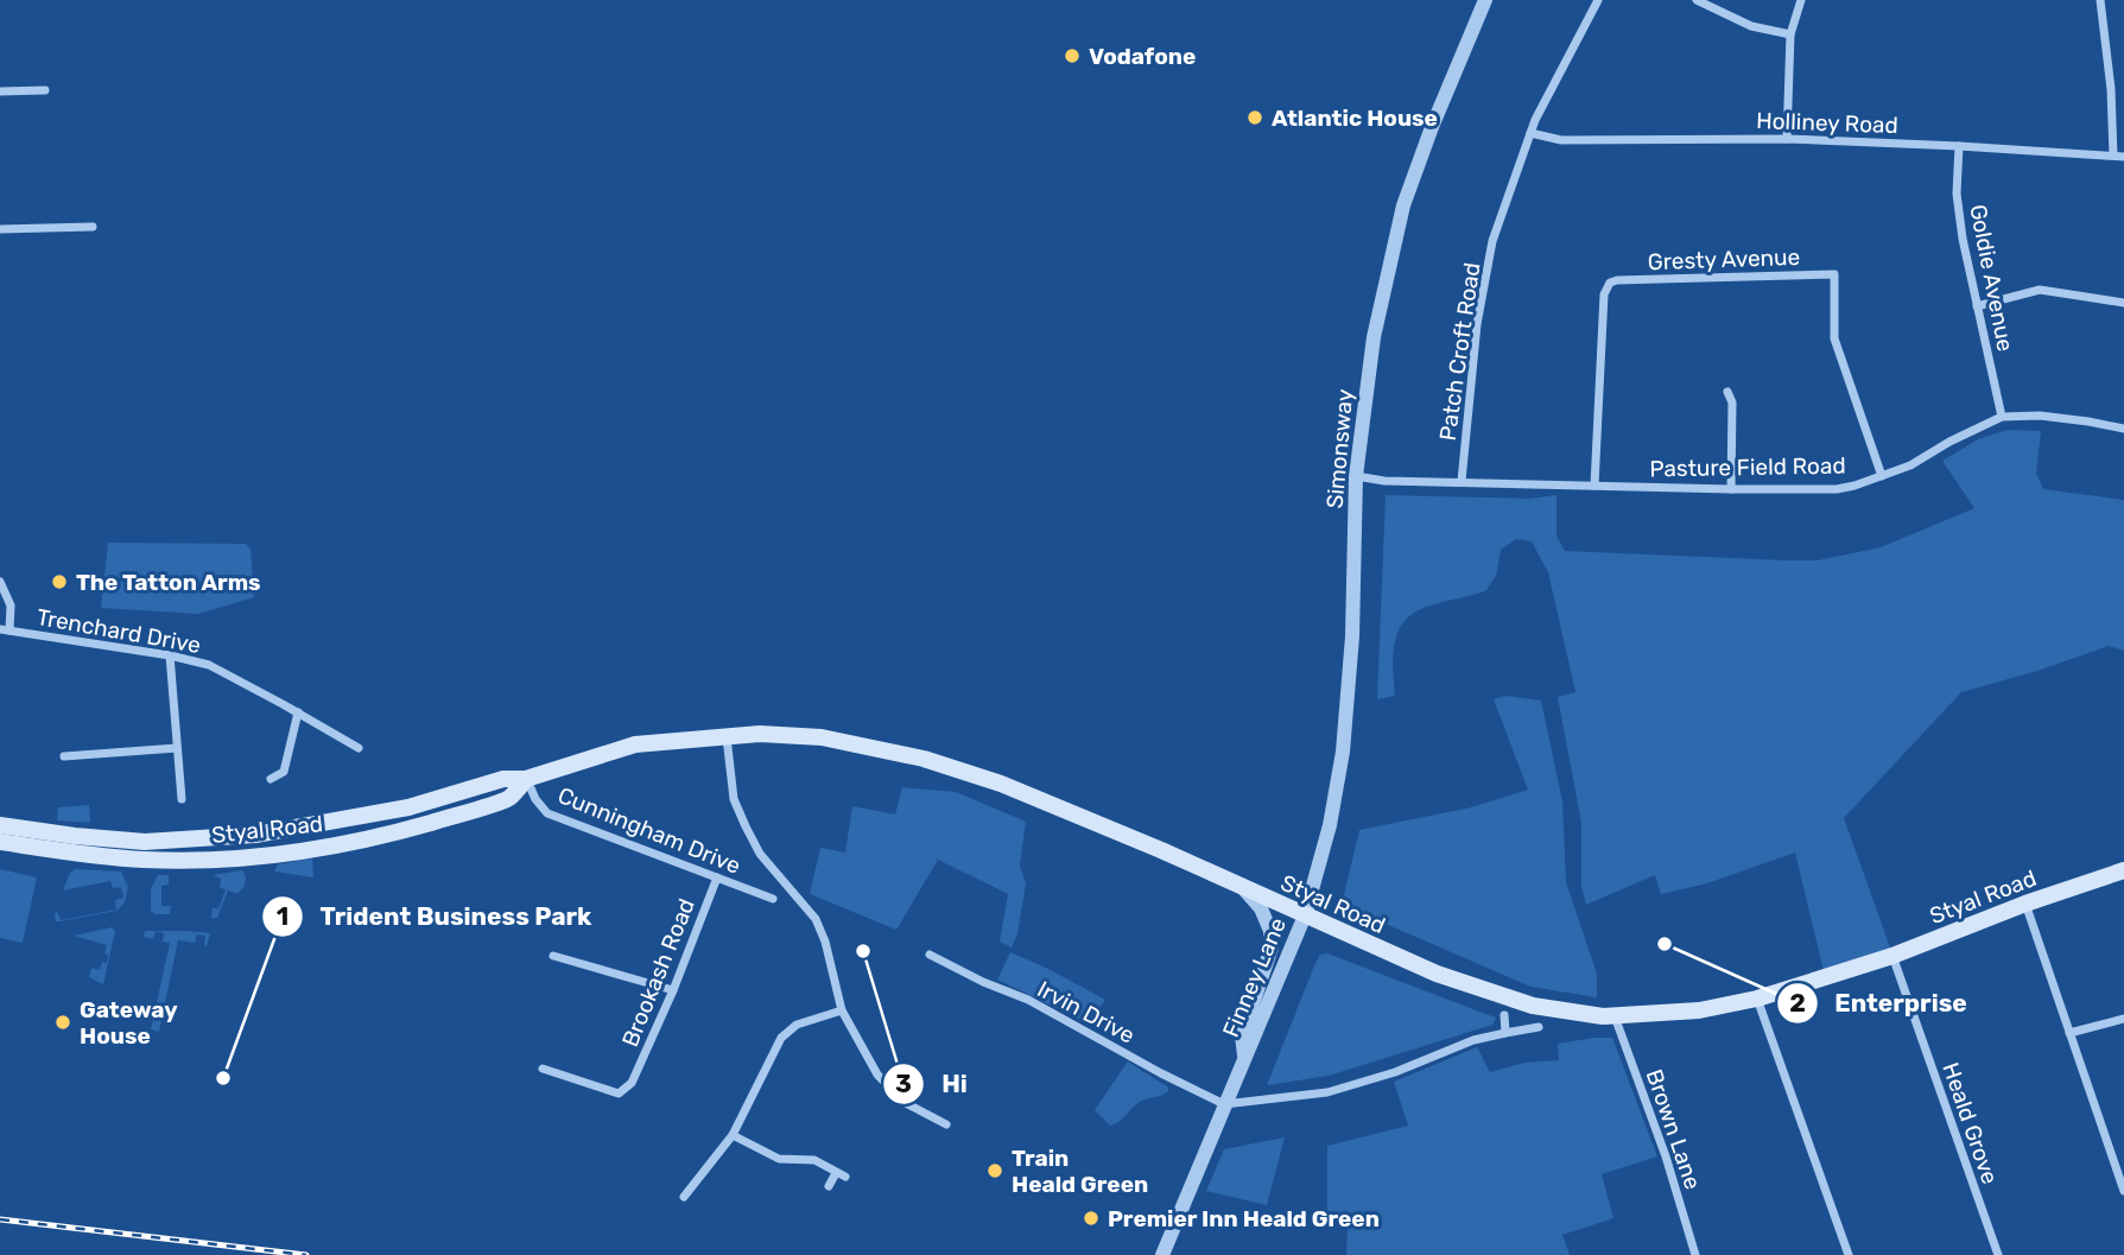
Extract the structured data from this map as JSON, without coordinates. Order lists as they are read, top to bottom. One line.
{"streets":{"main road":["Styal Road"],"street":["Holliney Road","Gresty Avenue","Goldie Avenue","Patch Croft Road","Simonsway","Pasture Field Road","Trenchard Drive","Cunningham Drive","Brookash Road","Finney Lane","Irvin Drive","Heald Grove","Brown Lane"]},"crossings":[["Holliney Road","Goldie Avenue"],["Holliney Road","Patch Croft Road"],["Gresty Avenue","Pasture Field Road"],["Goldie Avenue","Pasture Field Road"],["Patch Croft Road","Pasture Field Road"],["Simonsway","Pasture Field Road"],["Simonsway","Styal Road"],["Simonsway","Finney Lane"],["Styal Road","Cunningham Drive"],["Styal Road","Finney Lane"],["Styal Road","Heald Grove"],["Styal Road","Brown Lane"],["Cunningham Drive","Brookash Road"],["Finney Lane","Irvin Drive"]],"places":["Vodafone","Atlantic House","The Tatton Arms","Enterprise","Hi","Gateway House","Trident Business Park","Train Heald Green","Premier Inn Heald Green"]}
